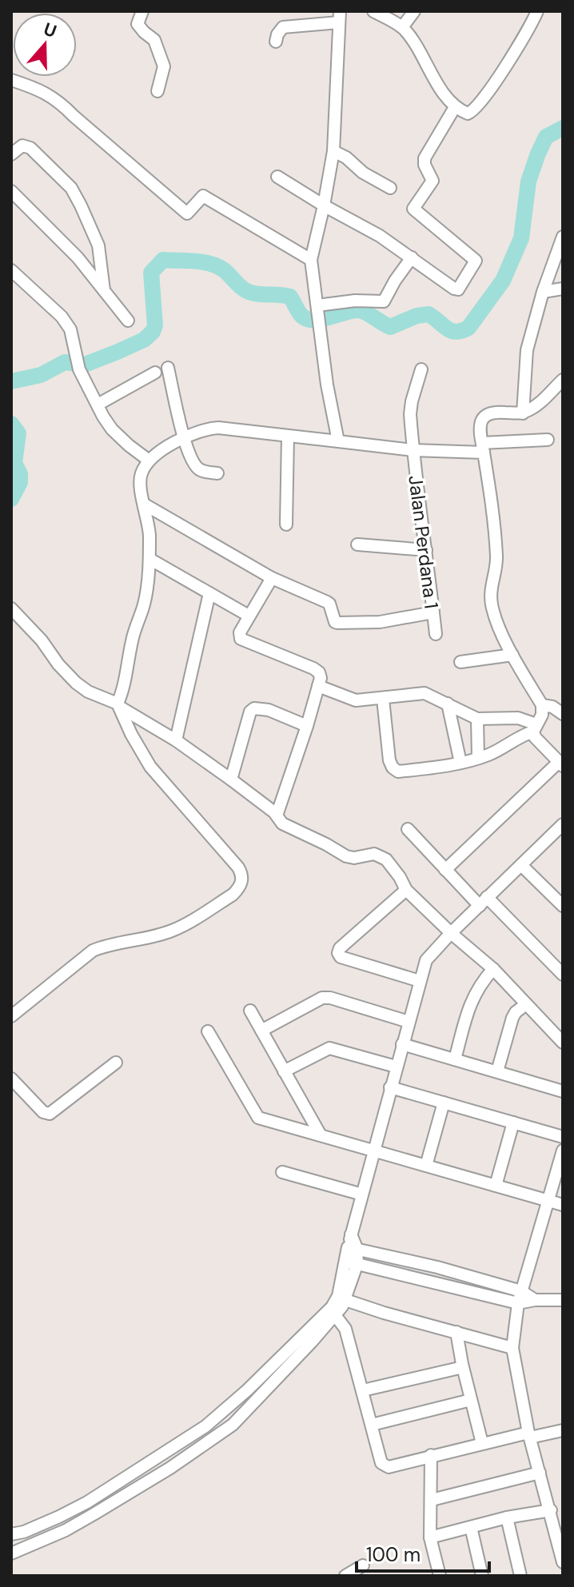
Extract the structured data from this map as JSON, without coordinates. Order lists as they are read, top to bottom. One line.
{"streets":{"street":["Jalan Perdana 1"]},"scale_bar":"100 m","north":"top"}
